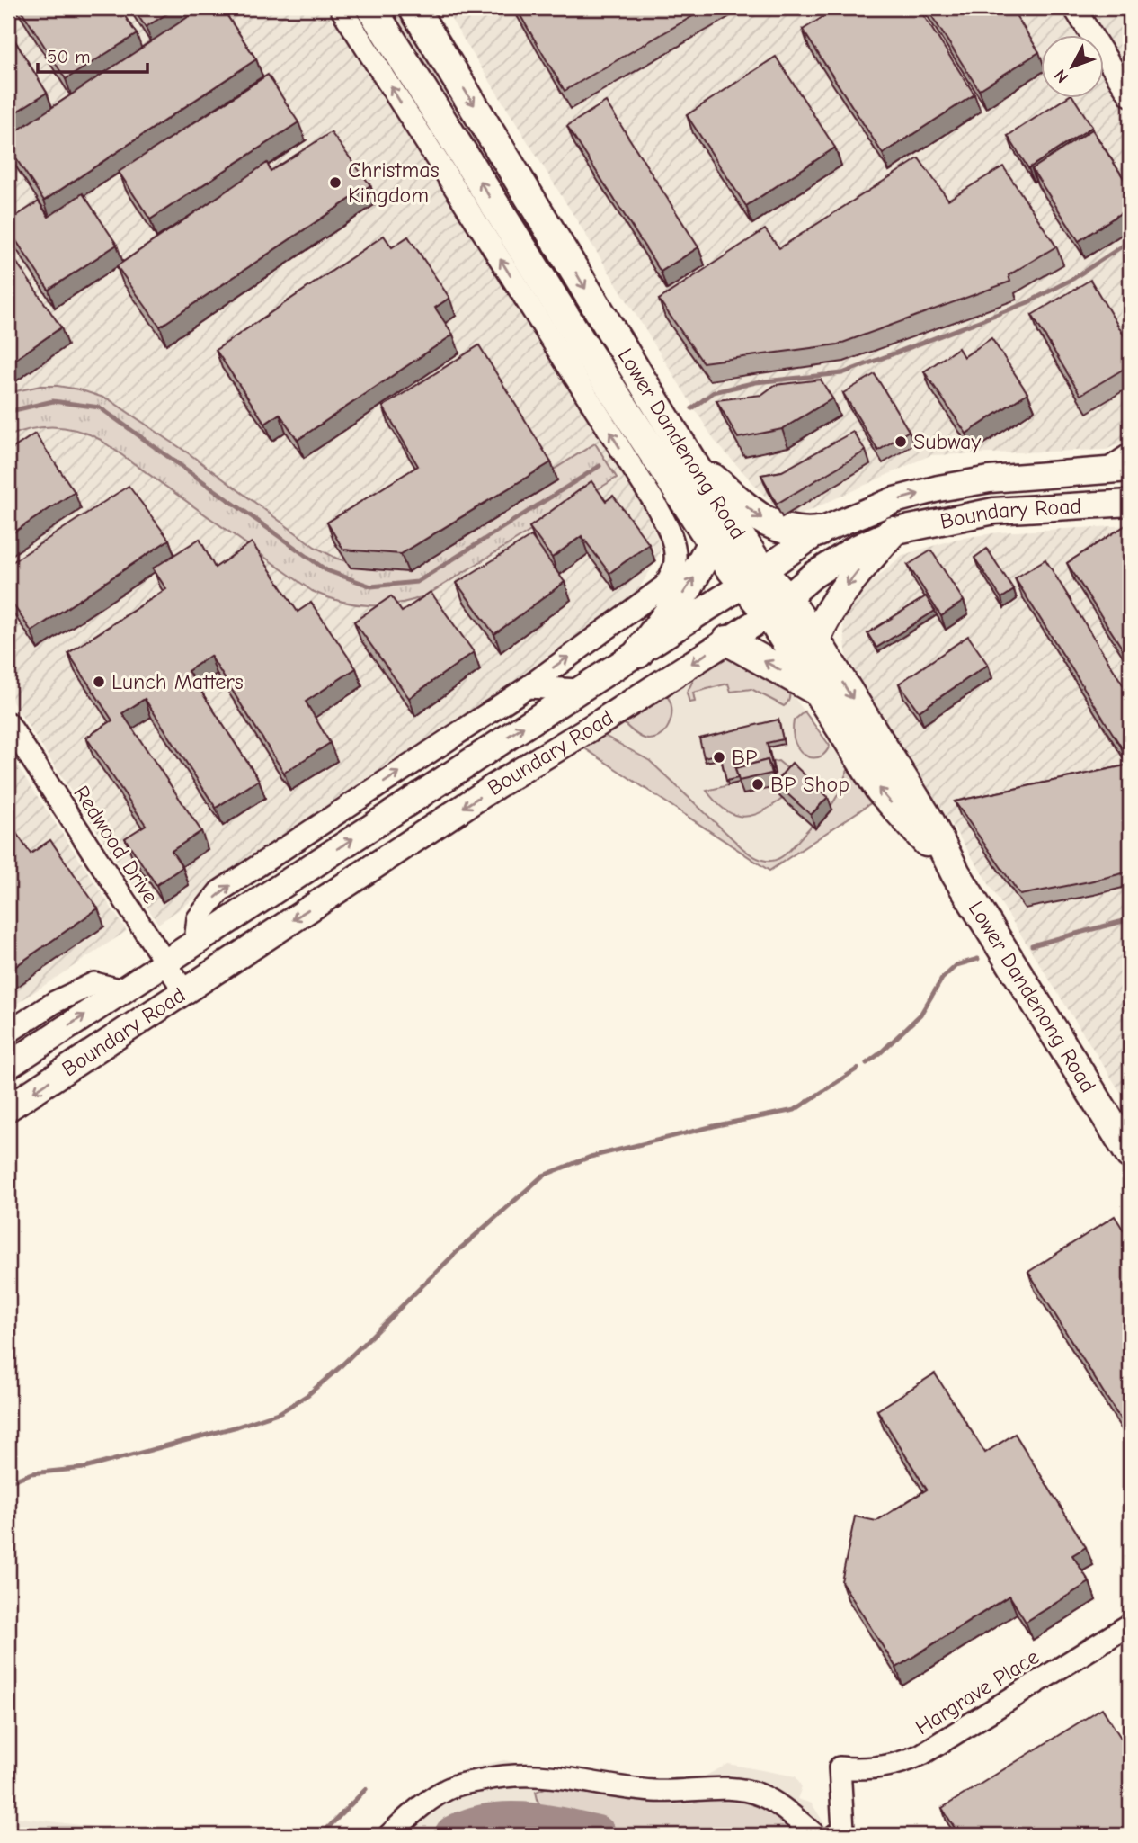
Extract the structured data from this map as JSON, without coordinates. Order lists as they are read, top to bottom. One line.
{"streets":{"highway":["Lower Dandenong Road"],"main road":["Boundary Road"],"street":["Redwood Drive","Hargrave Place"]},"crossings":[["Lower Dandenong Road","Boundary Road"],["Boundary Road","Redwood Drive"]],"places":["Christmas Kingdom","Subway","Lunch Matters","BP","BP Shop"],"scale_bar":"50 m","north":"bottom left"}
